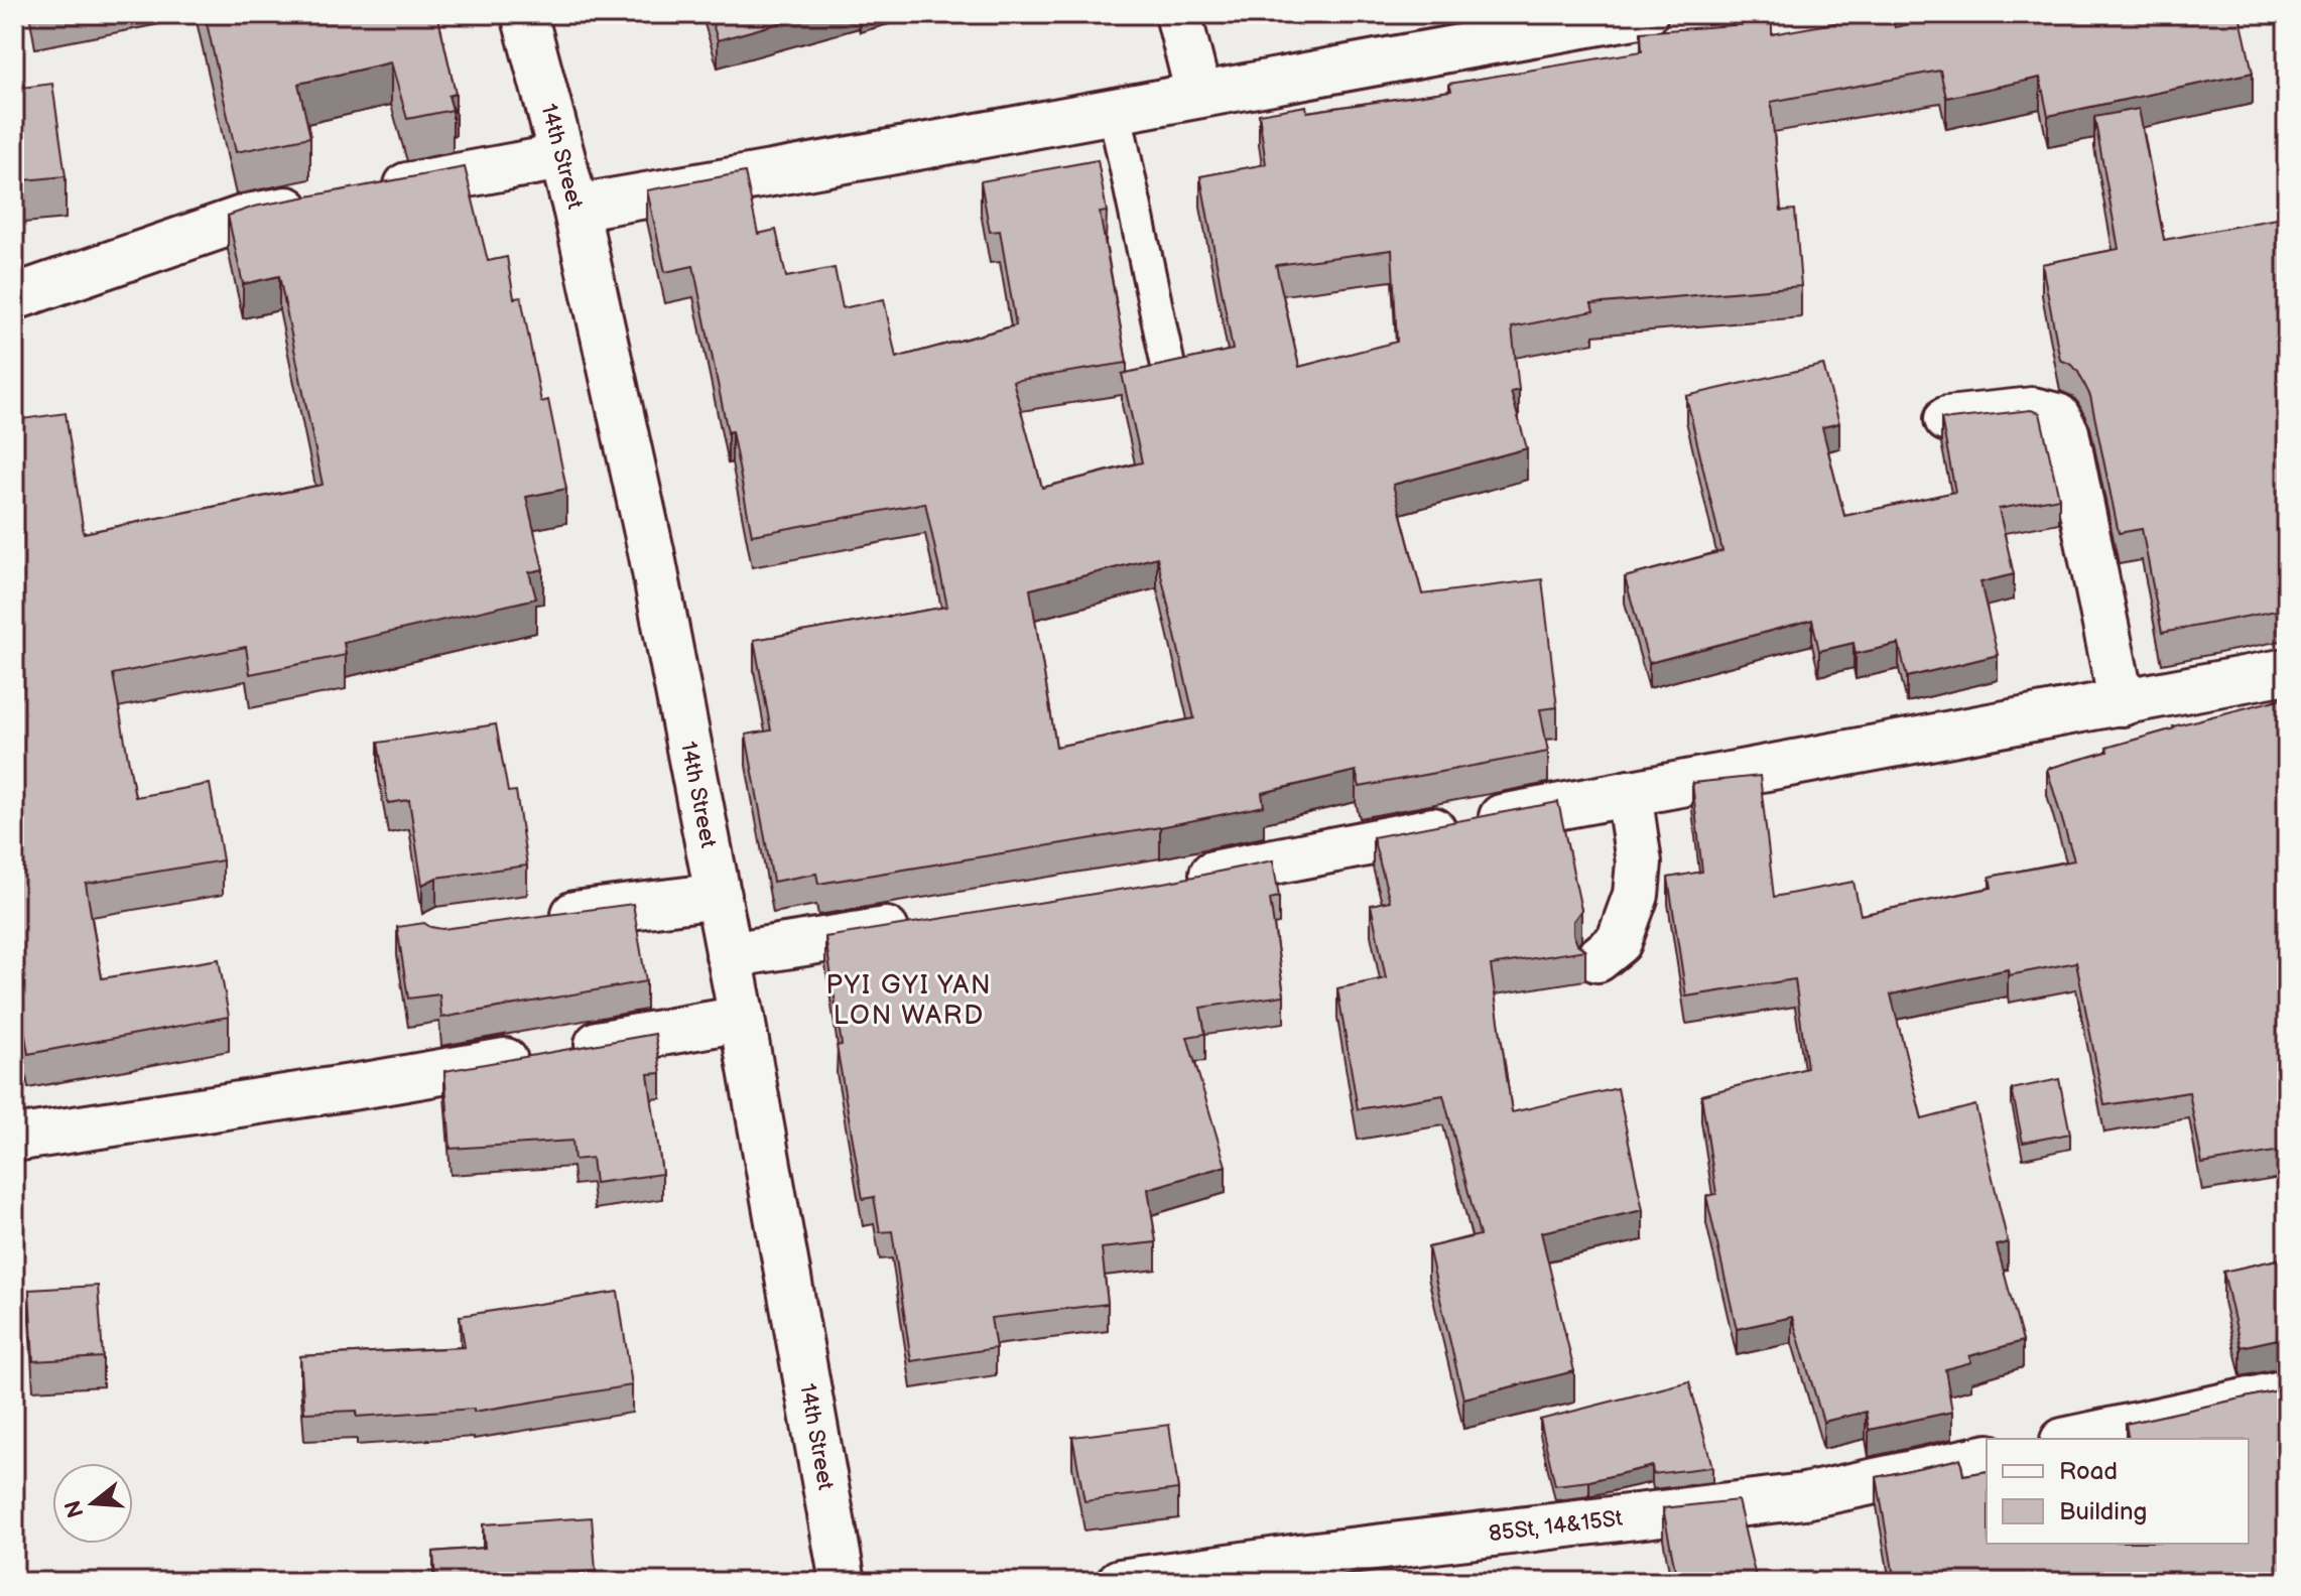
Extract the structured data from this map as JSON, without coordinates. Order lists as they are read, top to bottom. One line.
{"streets":{"street":["14th Street","85St, 14&15St"]},"districts":["PYI GYI YAN LON WARD"],"legend":["Road","Building"],"north":"left"}
